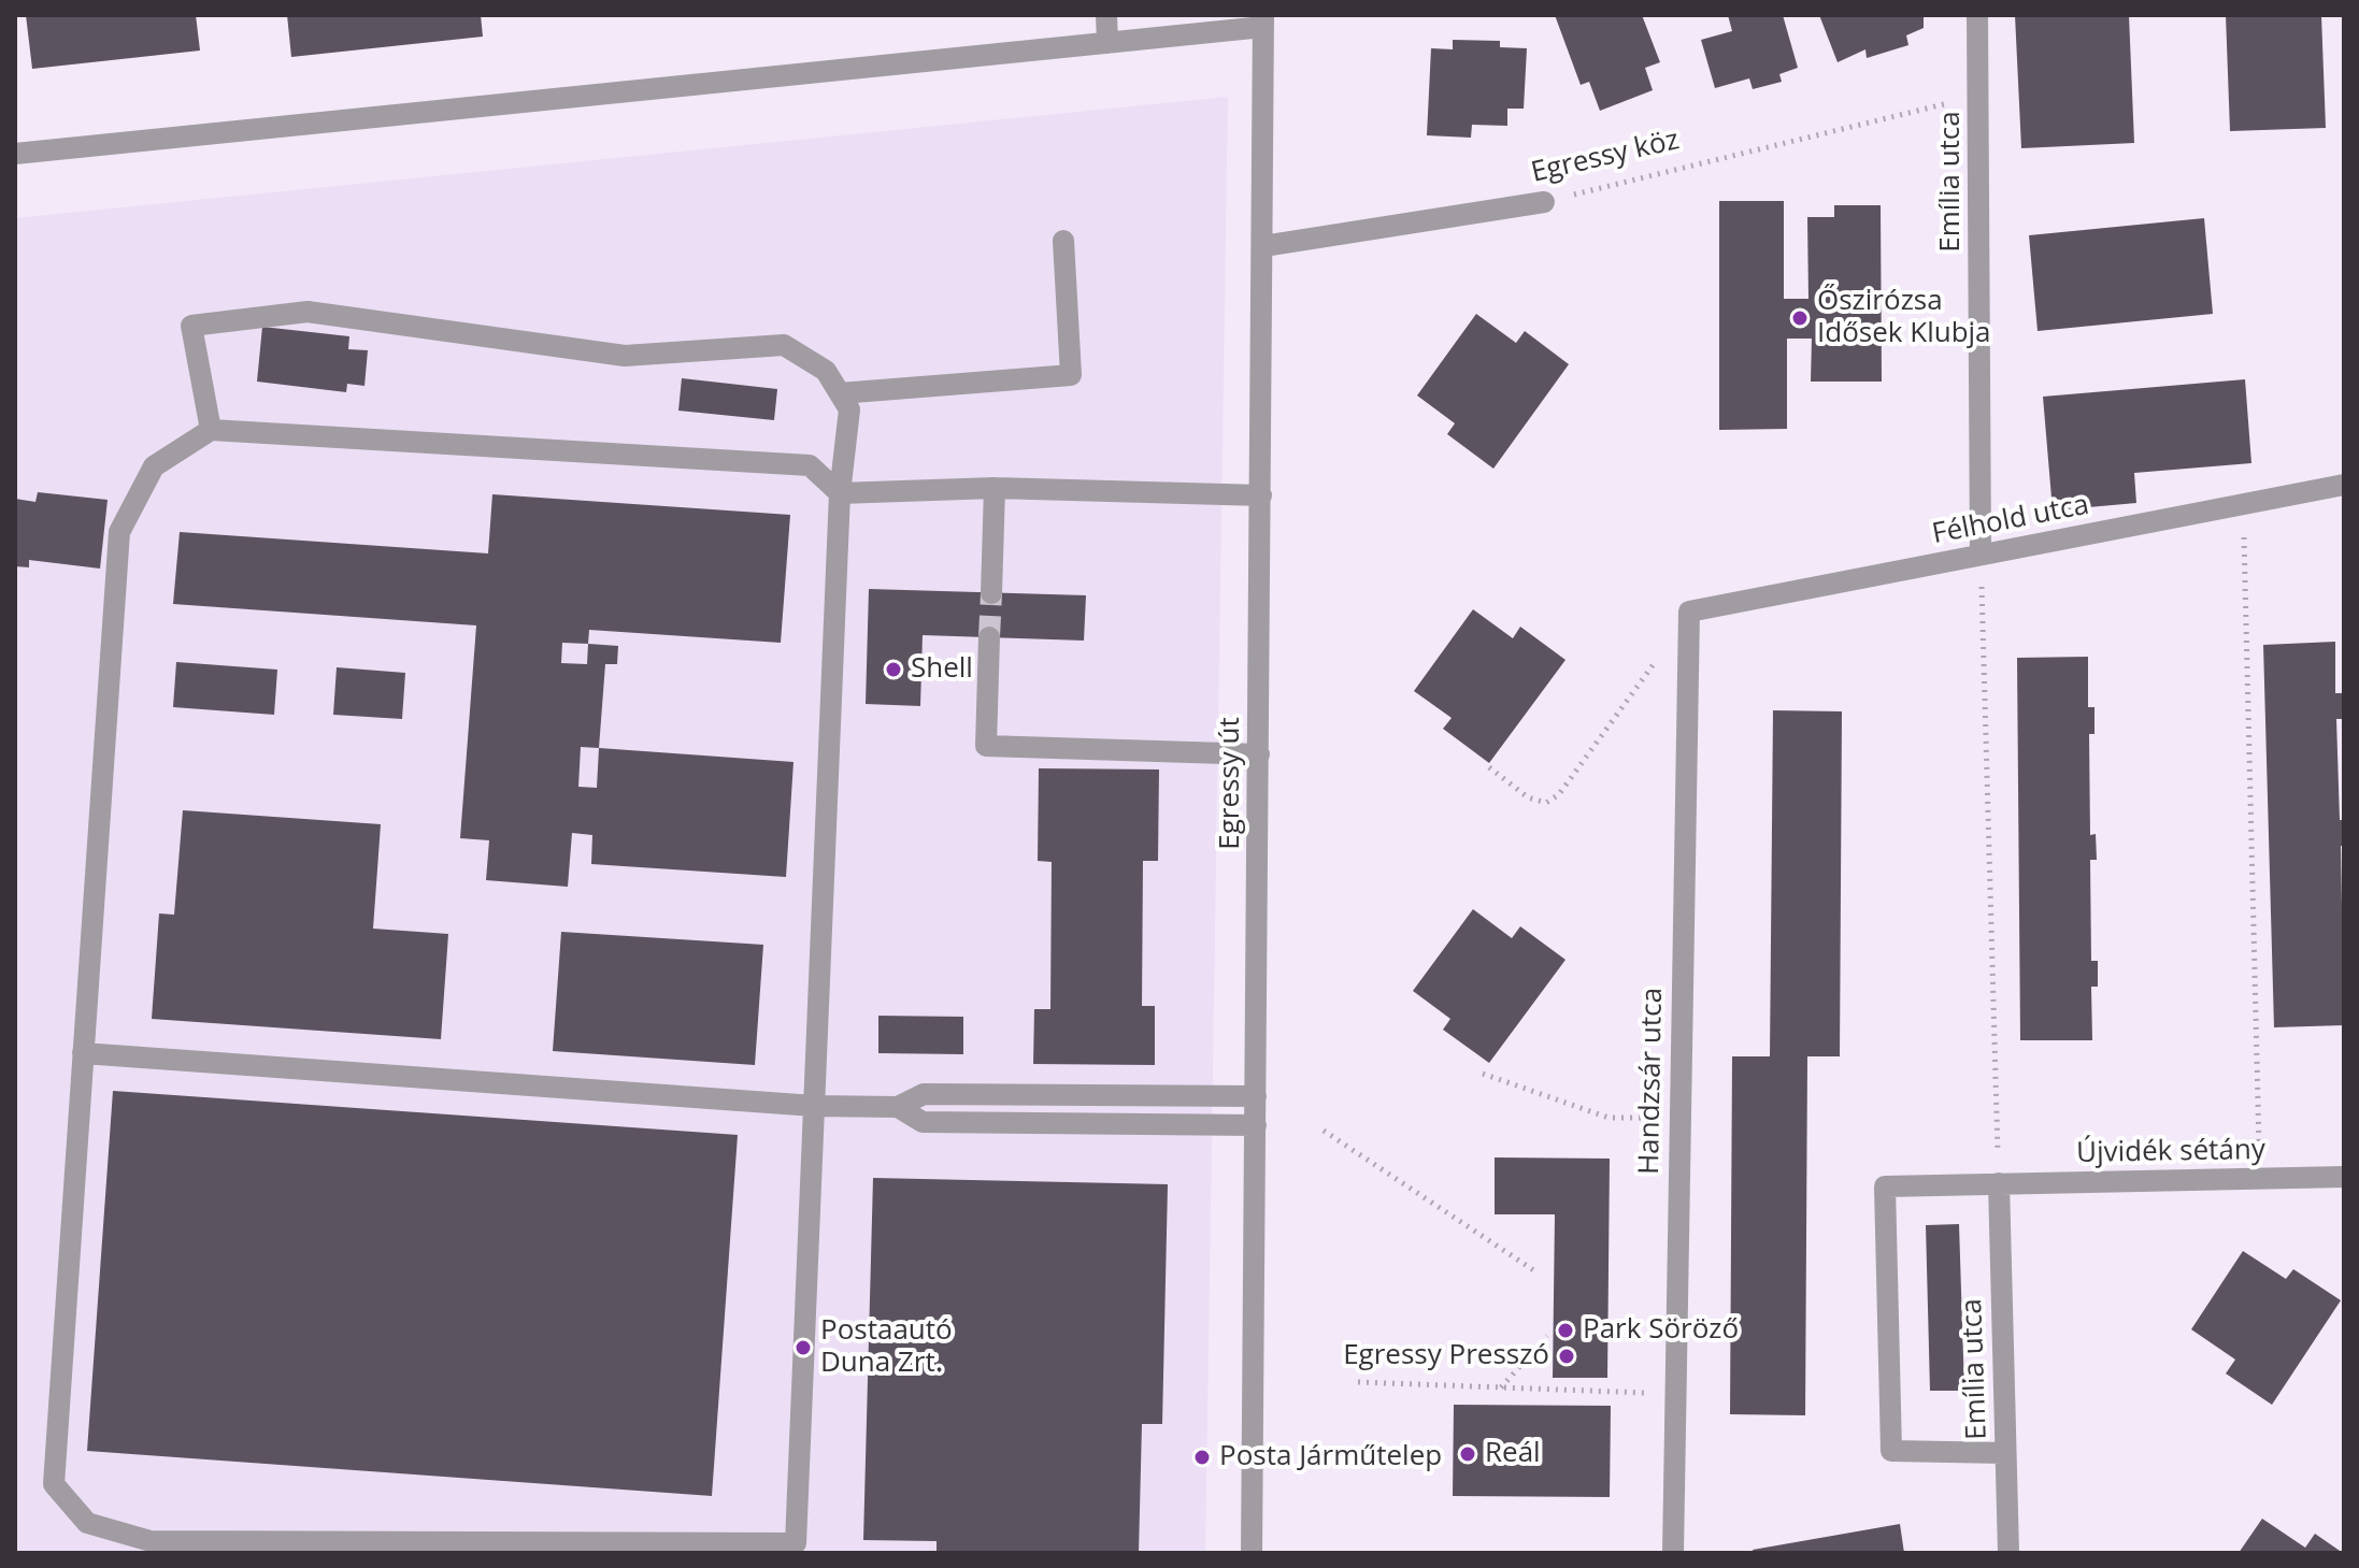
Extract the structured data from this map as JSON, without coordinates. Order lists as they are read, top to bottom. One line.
{"streets":{"street":["Egressy köz","Emília utca","Félhold utca","Egressy út","Handzsár utca","Újvidék sétány"]},"crossings":[["Egressy köz","Egressy út"],["Emília utca","Félhold utca"],["Emília utca","Újvidék sétány"],["Félhold utca","Handzsár utca"]],"places":["Őszirózsa Idősek Klubja","Shell","Park Söröző","Postaautó Duna Zrt.","Egressy Presszó","Reál","Posta Járműtelep"]}
